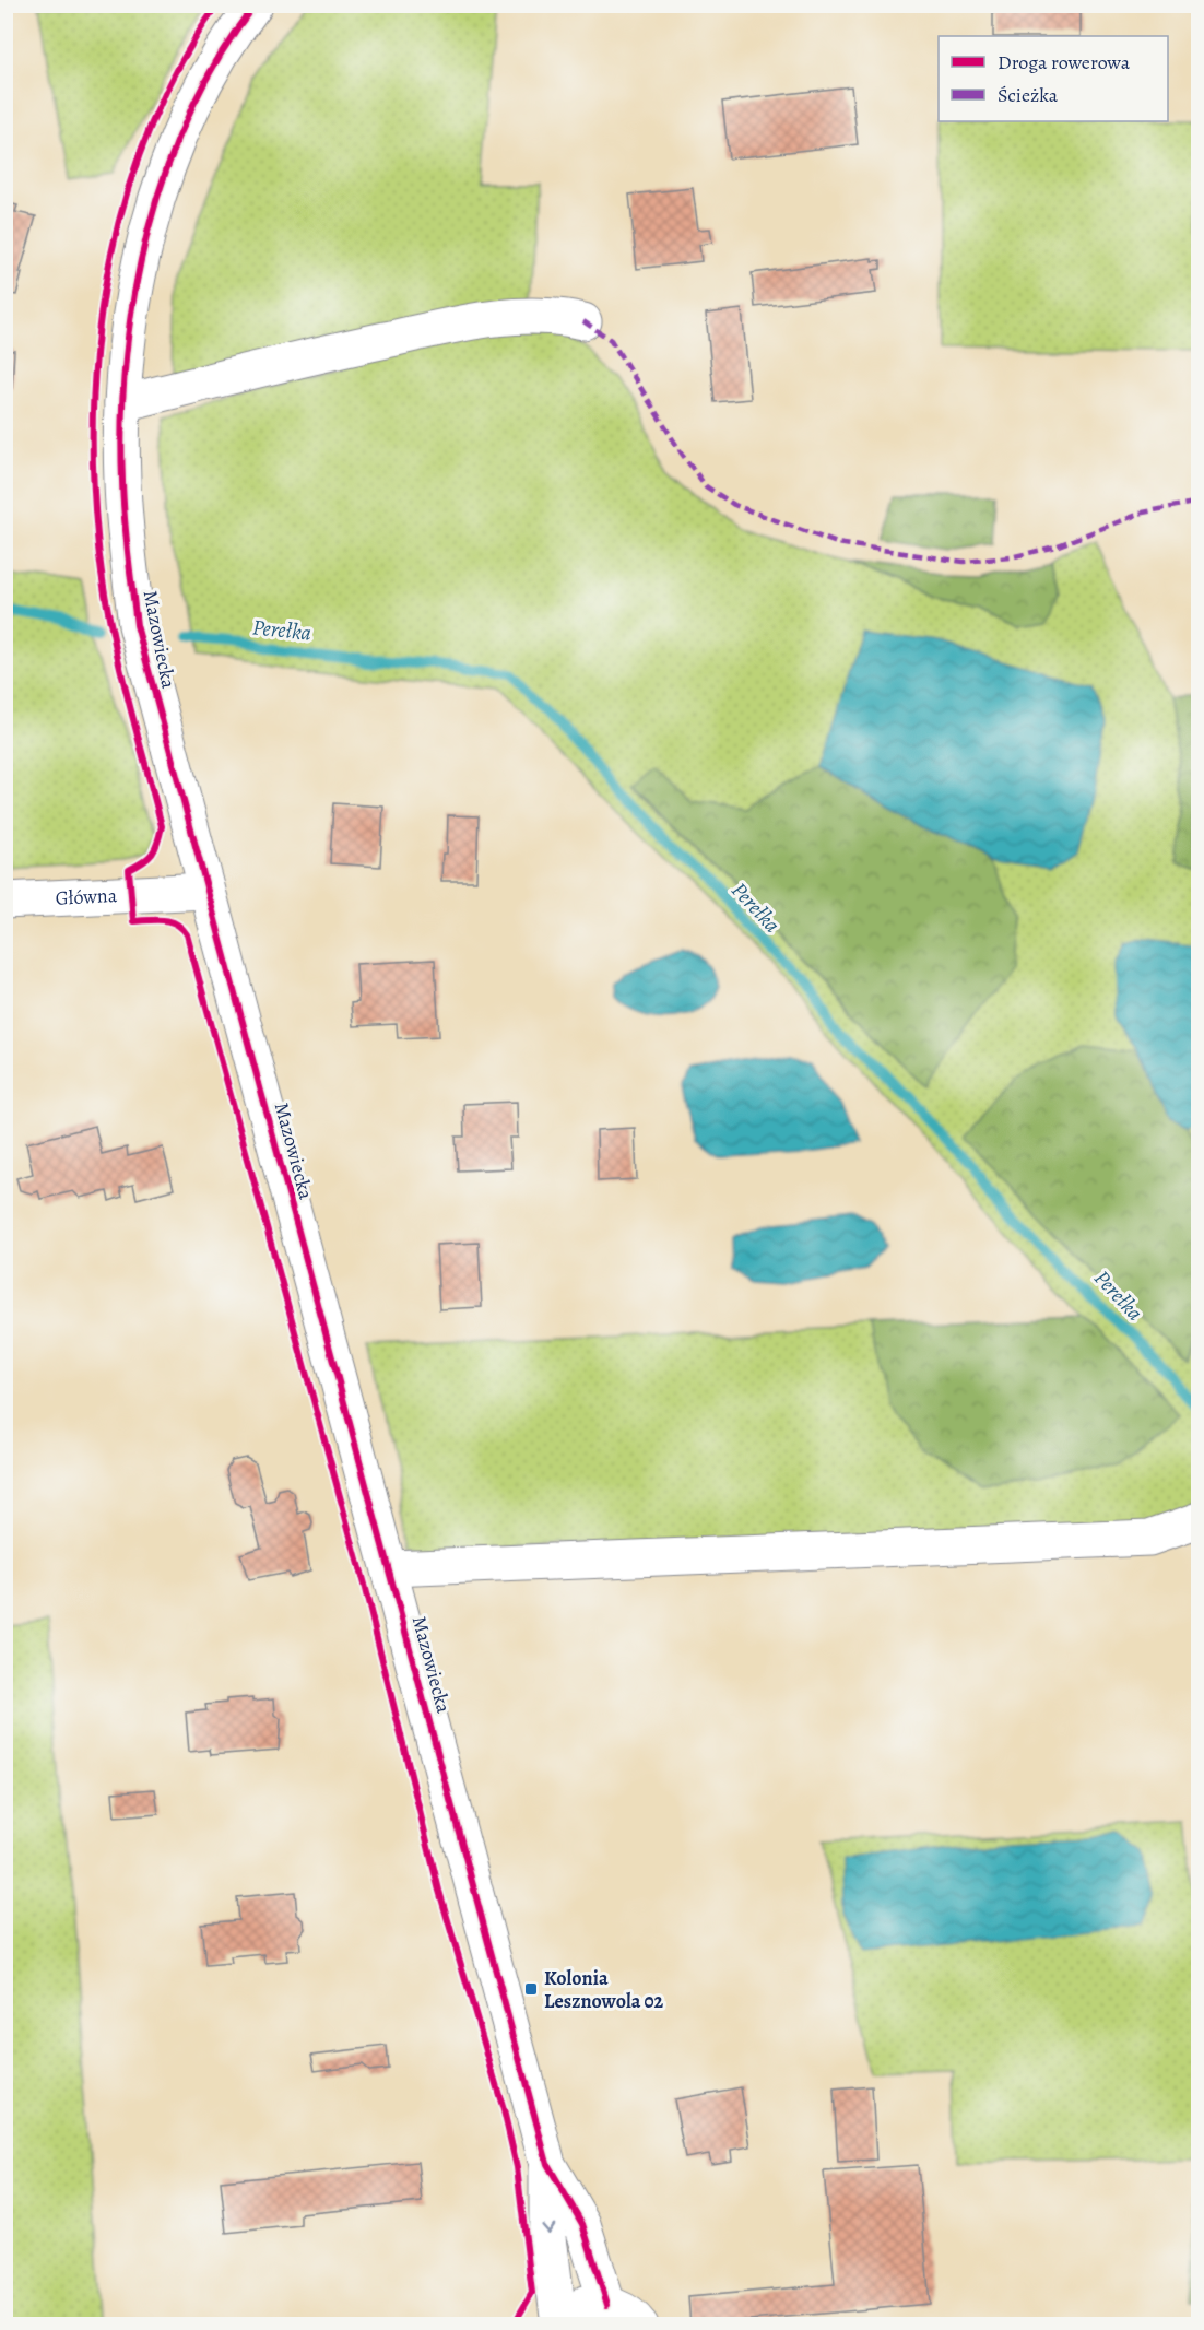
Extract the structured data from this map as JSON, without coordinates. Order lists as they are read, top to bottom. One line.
{"streets":{"street":["Mazowiecka","Główna"]},"crossings":[["Mazowiecka","Główna"]],"water":["Perełka"],"places":{"transit":["Kolonia Lesznowola 02"]},"legend":["Droga rowerowa","Ścieżka"]}
